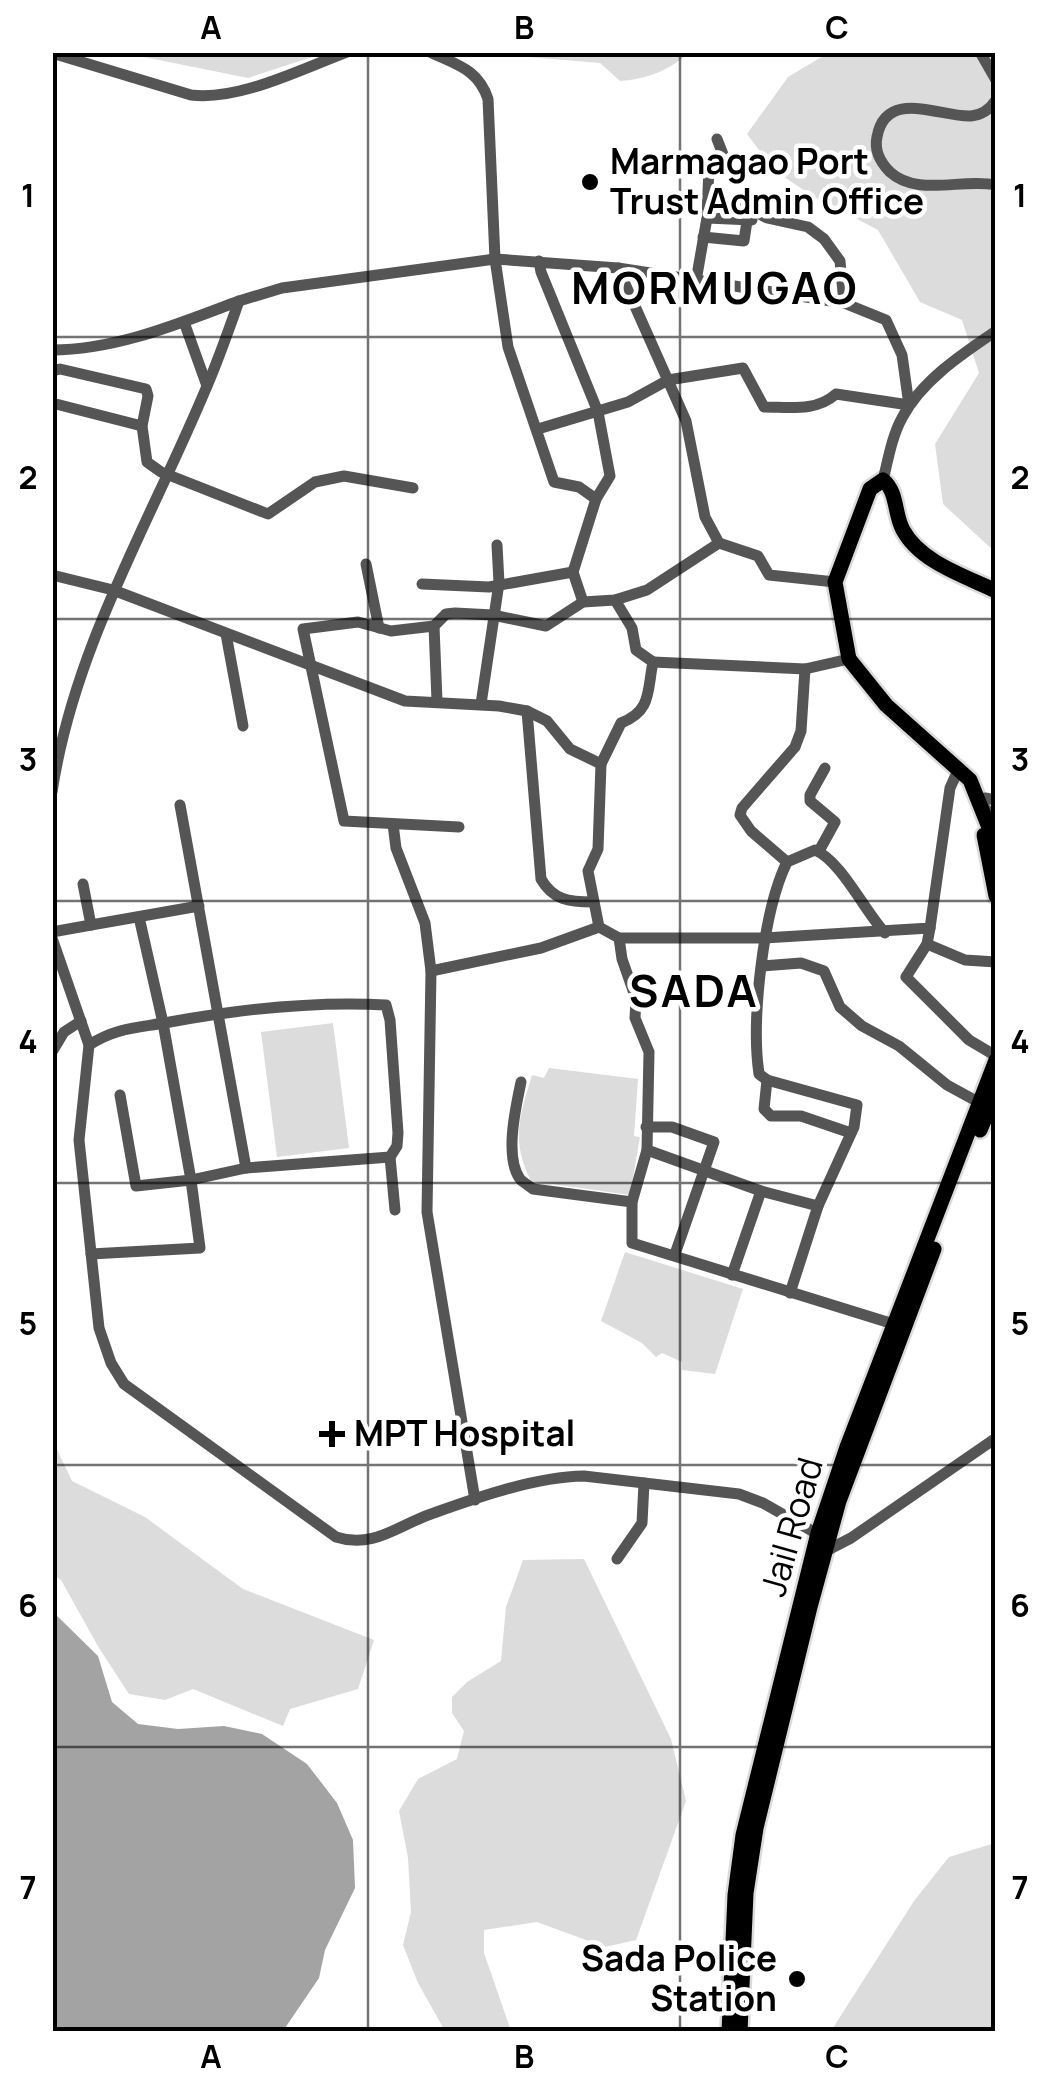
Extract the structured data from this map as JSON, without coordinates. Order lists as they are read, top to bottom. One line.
{"streets":{"main road":["Jail Road"]},"districts":["MORMUGAO","SADA"],"places":{"other":["Marmagao Port Trust Admin Office","Sada Police Station"],"health":["MPT Hospital"]},"grid":{"columns":["A","B","C"],"rows":["1","2","3","4","5","6","7"]}}
